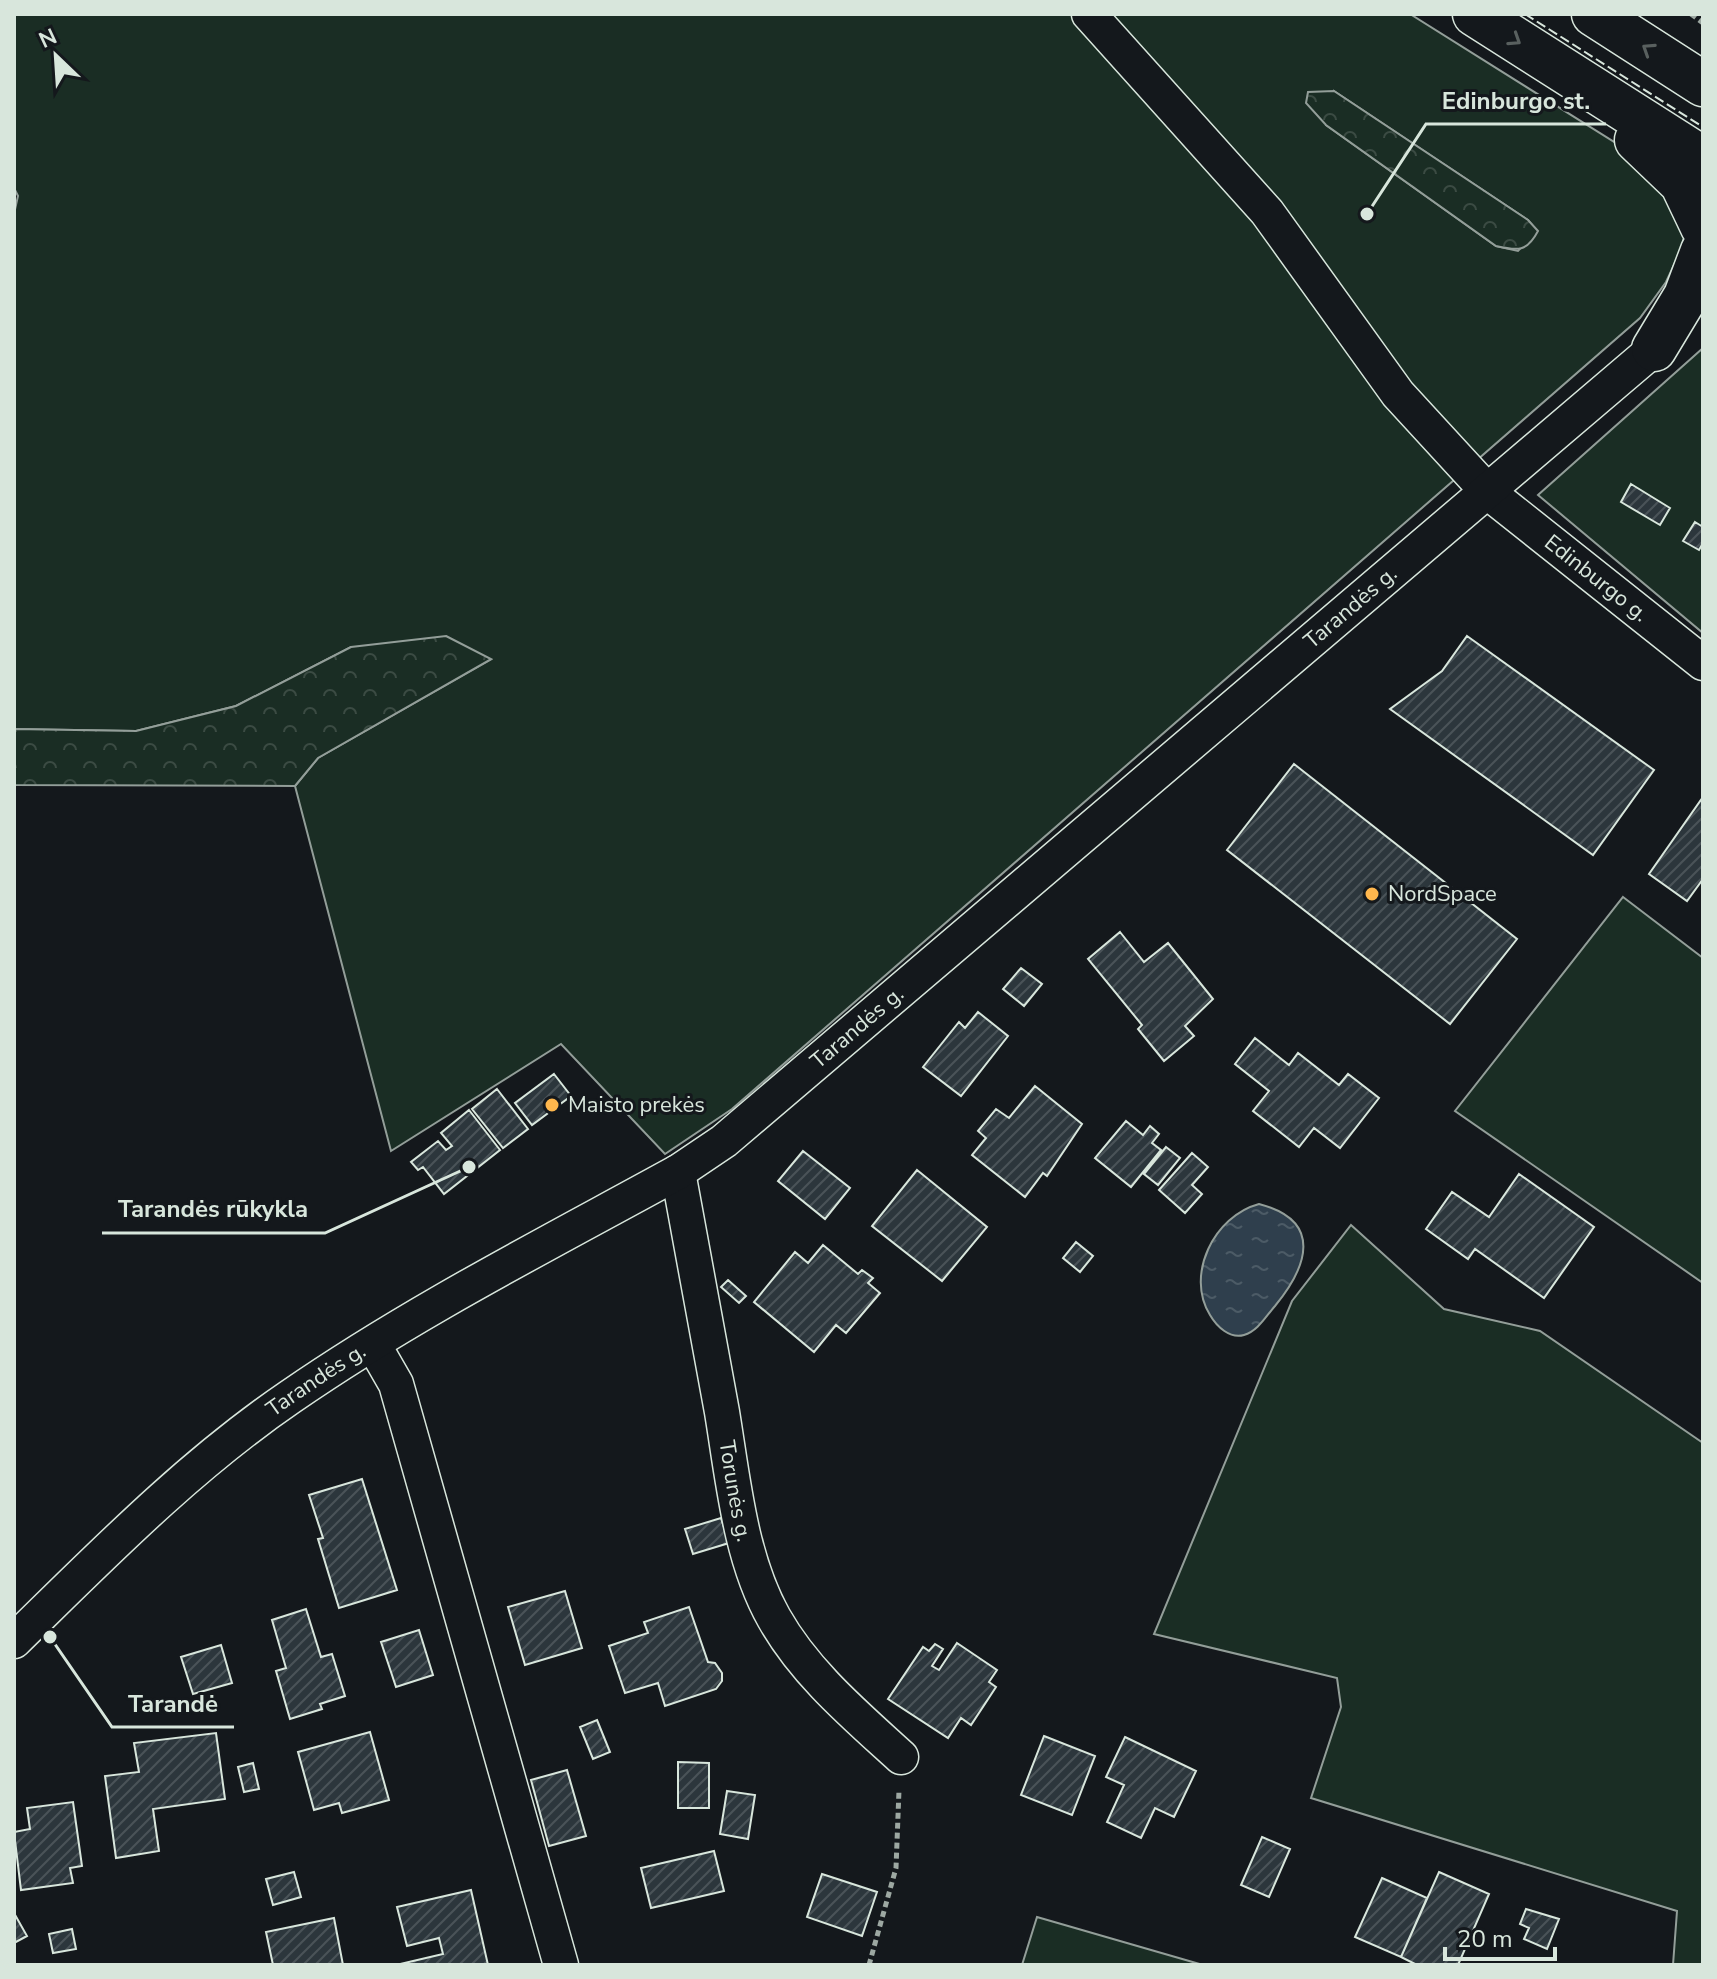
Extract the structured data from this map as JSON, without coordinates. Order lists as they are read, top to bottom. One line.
{"streets":{"street":["Edinburgo g.","Tarandės g.","Torunės g."]},"crossings":[["Edinburgo g.","Tarandės g."],["Tarandės g.","Torunės g."]],"places":["Edinburgo st.","NordSpace","Maisto prekės","Tarandės rūkykla","Tarandė"],"scale_bar":"20 m","north":"top left"}
